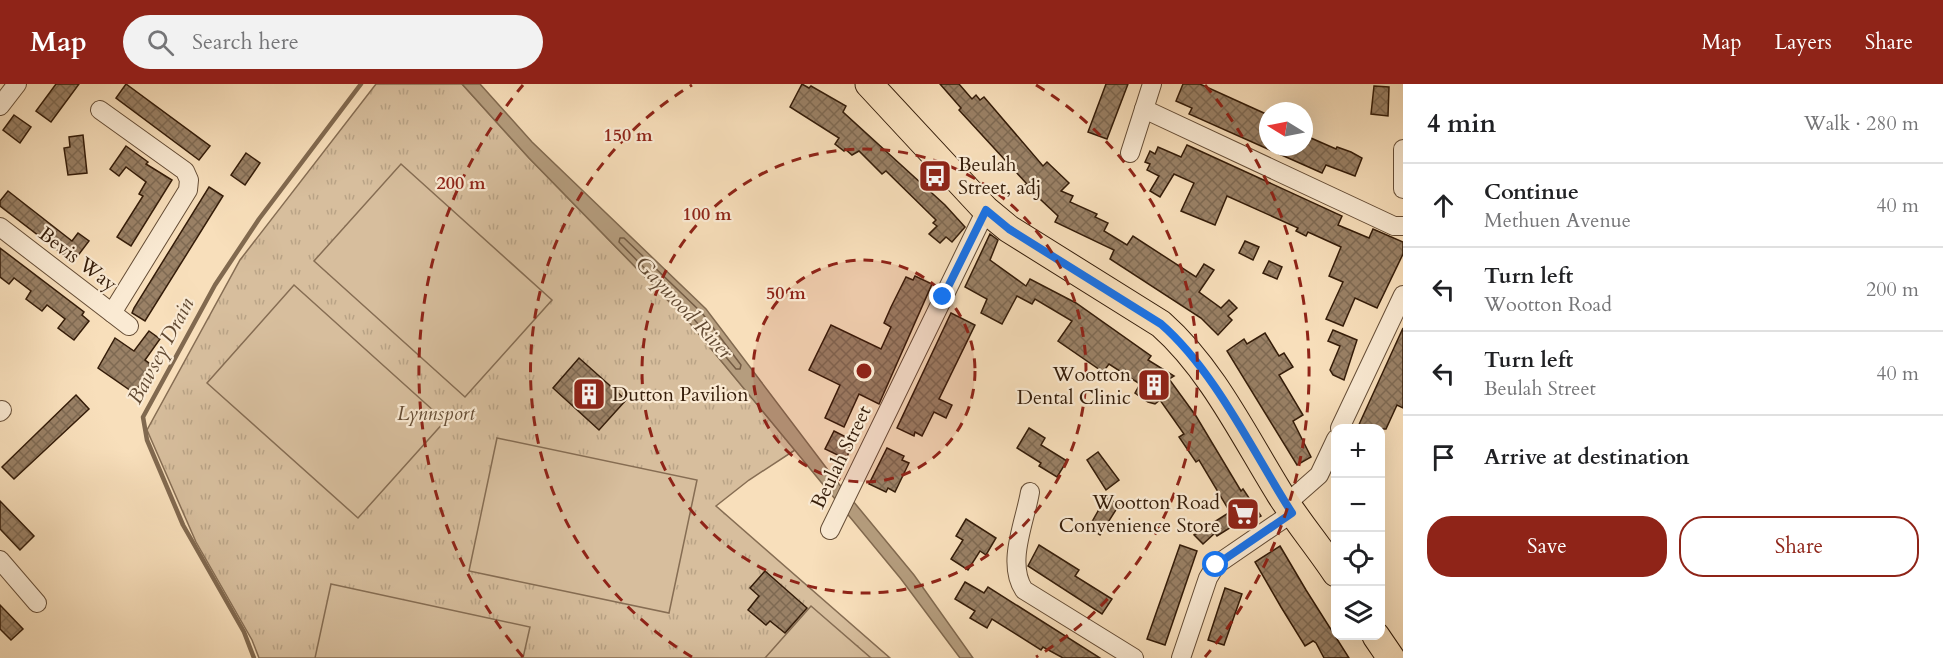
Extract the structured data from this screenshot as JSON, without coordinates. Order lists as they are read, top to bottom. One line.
{"streets":{"street":["Bevis Way","Beulah Street"]},"water":["Gaywood River","Bawsey Drain"],"parks":["Lynnsport"],"places":{"bus stop":["Beulah Street, adj"],"building":["Wootton Dental Clinic","Dutton Pavilion"],"supermarket":["Wootton Road Convenience Store"]},"north":"left","page":{"header":"Map","search":"Search here","nav":["Map","Layers","Share"],"heading":["4 min","Walk · 280 m"],"list":[["Continue","Methuen Avenue","40 m"],["Turn left","Wootton Road","200 m"],["Turn left","Beulah Street","40 m"],"Arrive at destination"],"map_buttons":["+","−"],"buttons":["Save","Share"]},"rings":["150 m","200 m","100 m","50 m"]}
